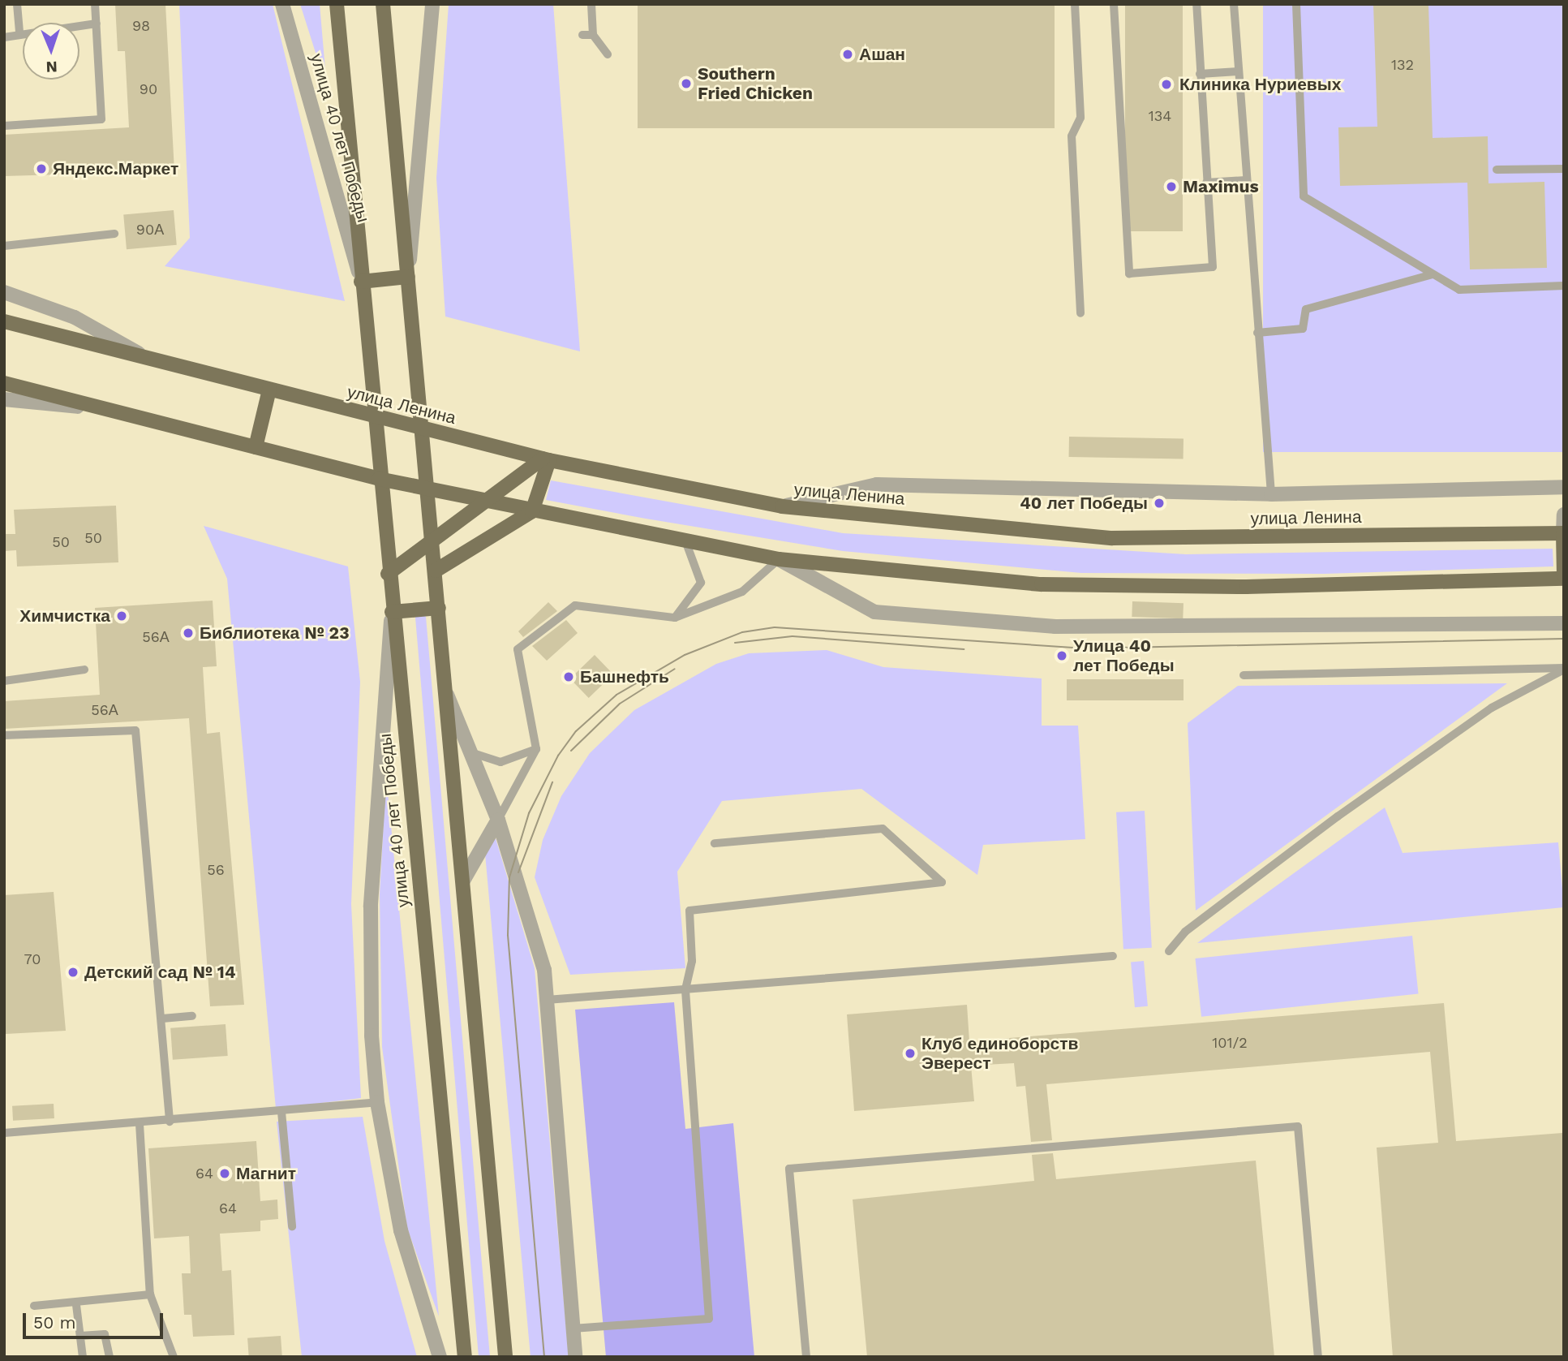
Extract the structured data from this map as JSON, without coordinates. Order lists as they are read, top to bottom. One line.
{"streets":{"main road":["улица 40 лет Победы","улица Ленина"]},"crossings":[["улица 40 лет Победы","улица Ленина"]],"places":["Ашан","Southern Fried Chicken","Клиника Нуриевых","Яндекс.Маркет","Maximus","40 лет Победы","Химчистка","Библиотека № 23","Улица 40 лет Победы","Башнефть","Детский сад № 14","Клуб единоборств Эверест","Магнит"],"house_numbers":["98","132","90","134","90А","50","50","56А","56А","56","70","101/2","64","64"],"scale_bar":"50 m","north":"bottom"}
